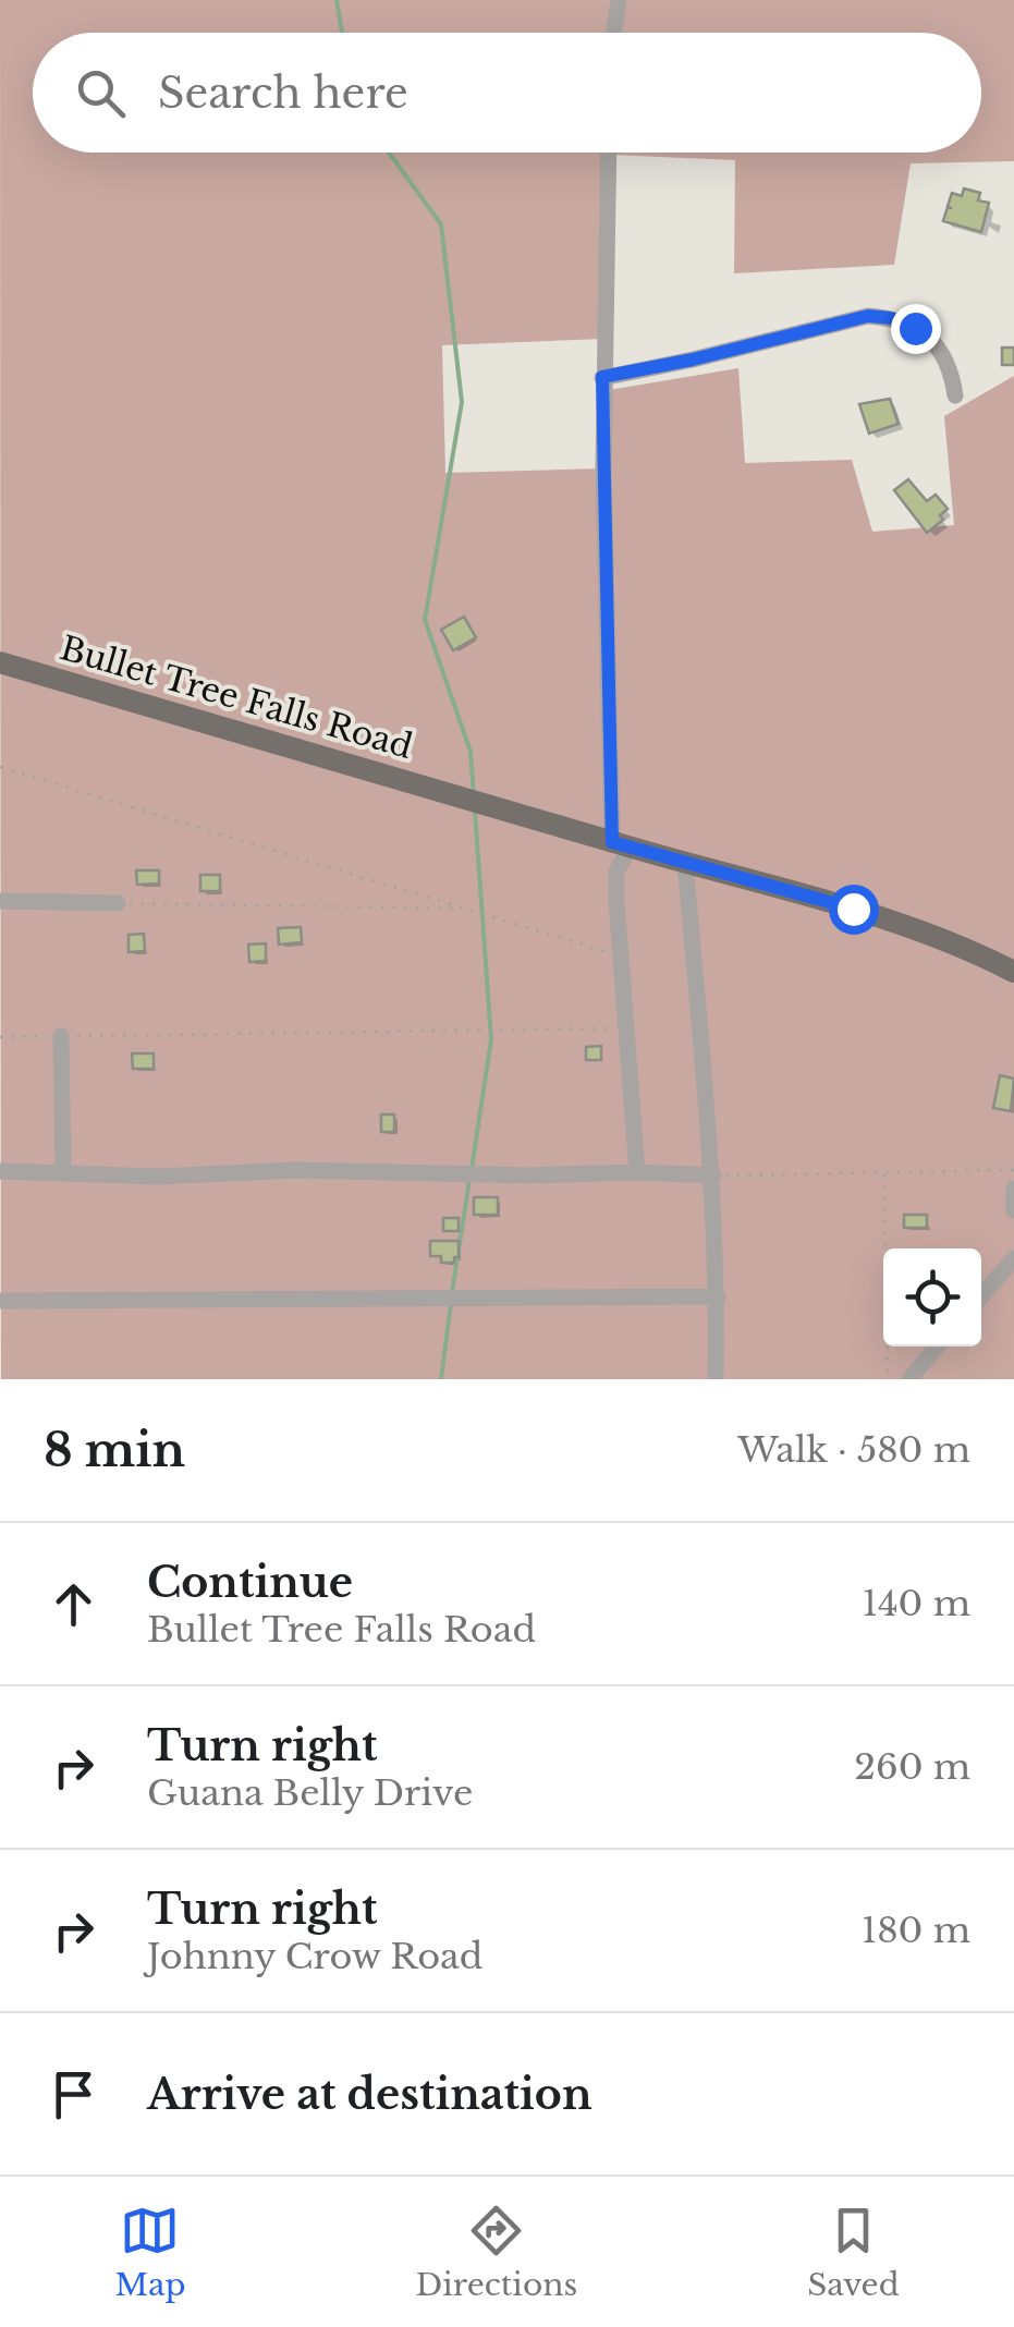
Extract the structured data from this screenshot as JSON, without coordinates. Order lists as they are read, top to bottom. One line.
{"streets":{"main road":["Bullet Tree Falls Road"]},"page":{"search":"Search here","heading":["8 min","Walk · 580 m"],"list":[["Continue","Bullet Tree Falls Road","140 m"],["Turn right","Guana Belly Drive","260 m"],["Turn right","Johnny Crow Road","180 m"],"Arrive at destination"],"nav":["Map","Directions","Saved"]}}
